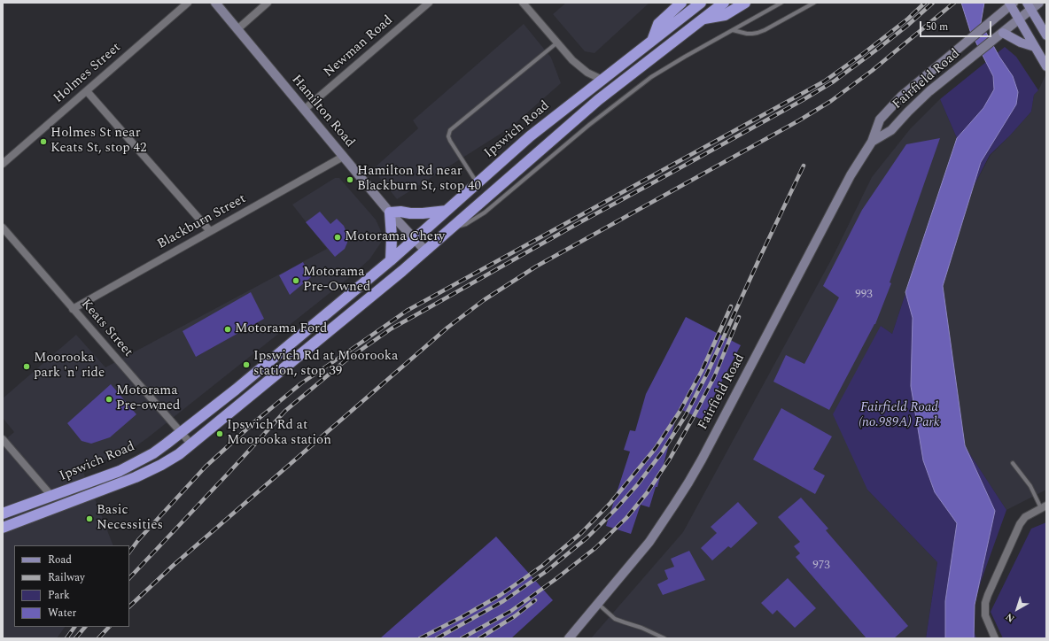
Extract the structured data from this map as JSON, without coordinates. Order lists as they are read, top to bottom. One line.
{"streets":{"highway":["Ipswich Road"],"main road":["Fairfield Road","Hamilton Road"],"street":["Newman Road","Holmes Street","Blackburn Street","Keats Street"]},"crossings":[["Newman Road","Hamilton Road"],["Hamilton Road","Ipswich Road"],["Hamilton Road","Blackburn Street"],["Ipswich Road","Keats Street"],["Blackburn Street","Keats Street"]],"parks":["Fairfield Road (no.989A) Park"],"places":["Holmes St near Keats St, stop 42","Hamilton Rd near Blackburn St, stop 40","Motorama Chery","Motorama Pre-Owned","Motorama Ford","Ipswich Rd at Moorooka station, stop 39","Moorooka park 'n' ride","Motorama Pre-owned","Ipswich Rd at Moorooka station","Basic Necessities"],"house_numbers":["993","973"],"legend":["Road","Railway","Park","Water"],"scale_bar":"50 m","north":"bottom left"}
